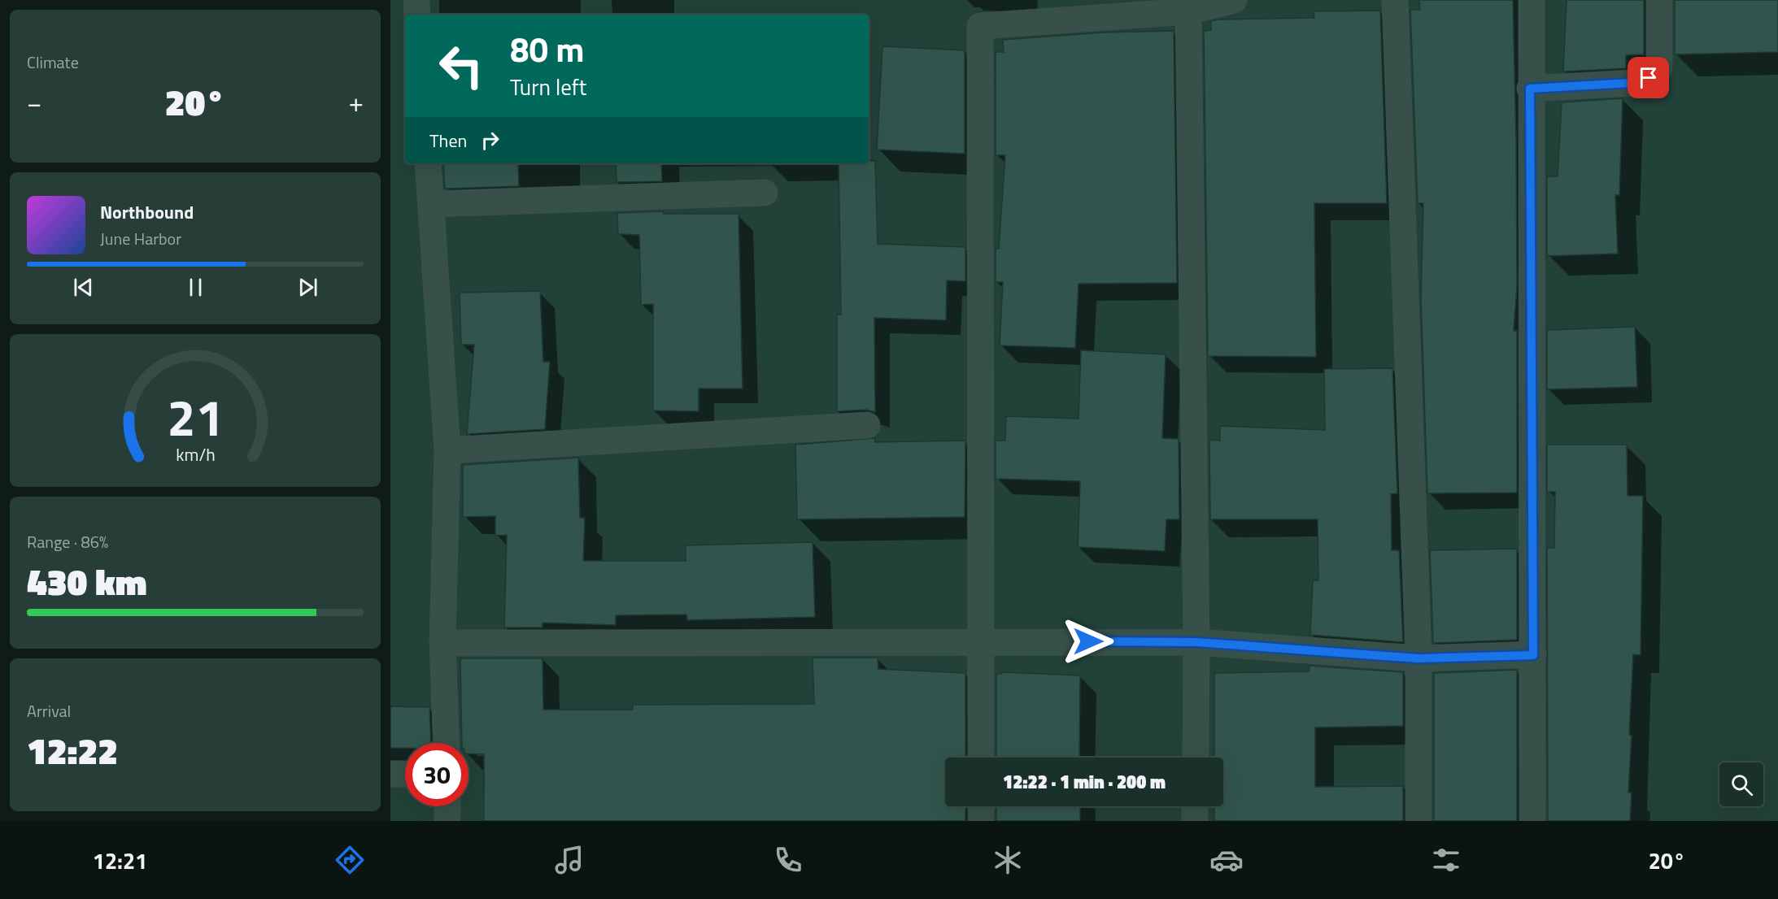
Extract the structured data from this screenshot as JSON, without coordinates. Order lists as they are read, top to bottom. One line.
{"page":{"tile":["Climate",["Range · 86%","430 km"],["Arrival","12:22"]],"turn":["80 m","Turn left"],"heat":["−","20°","+"],"then":"Then","song":["Northbound","June Harbor"],"limit":"30","trip":"12:22 · 1 min · 200 m","tabs":["12:21","20°"],"gauge":["21","km/h"]}}
